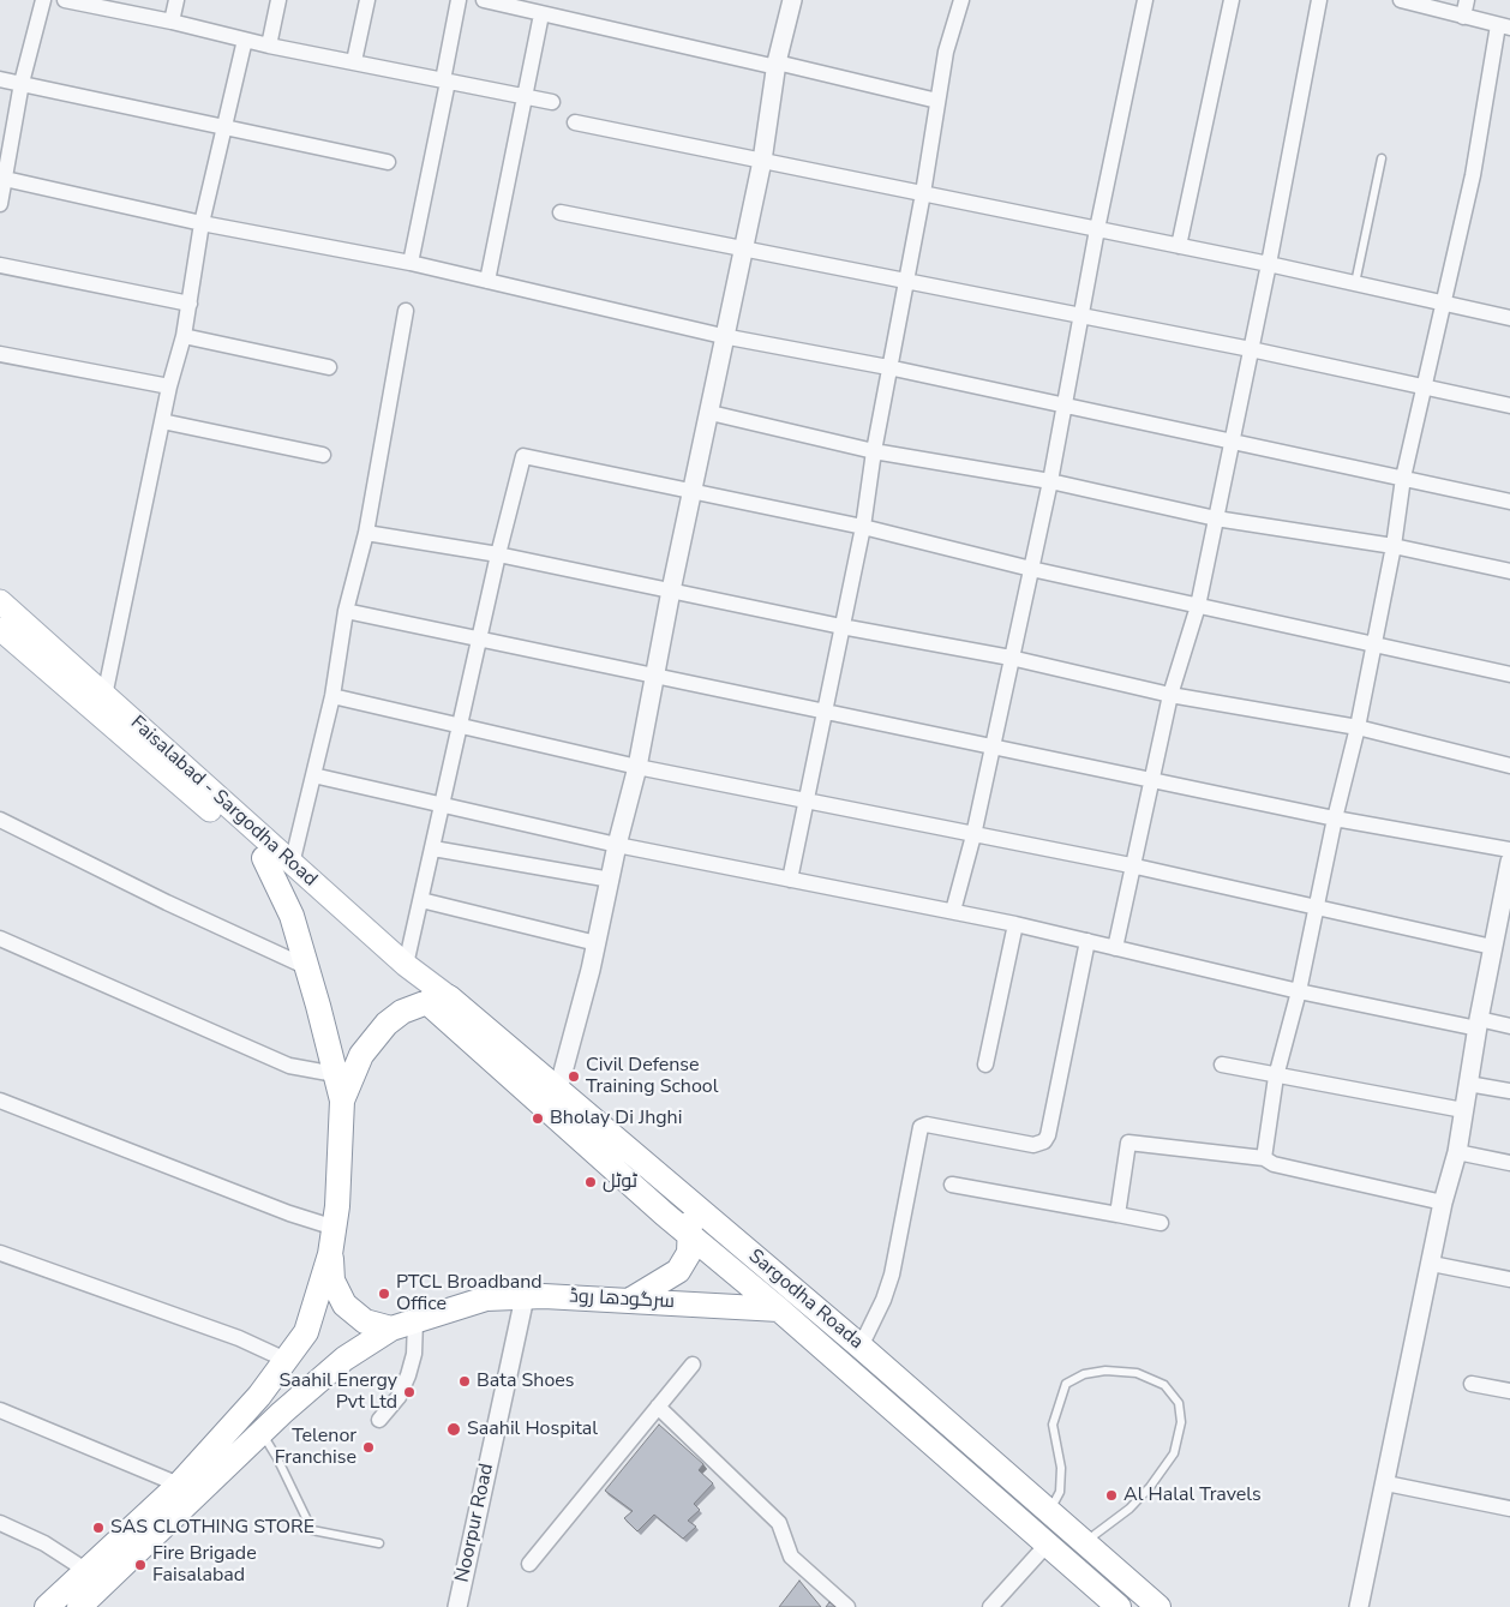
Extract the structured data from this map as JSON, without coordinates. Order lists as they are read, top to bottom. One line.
{"streets":{"highway":["سرگودھا روڈ","Sargodha Roada"],"main road":["Faisalabad - Sargodha Road"],"street":["Noorpur Road"]},"crossings":[["Faisalabad - Sargodha Road","Sargodha Roada"],["سرگودھا روڈ","Sargodha Roada"],["سرگودھا روڈ","Noorpur Road"]],"places":["Civil Defense Training School","Bholay Di Jhghi","ٹوٹل","PTCL Broadband Office","Bata Shoes","Saahil Energy Pvt Ltd","Saahil Hospital","Telenor Franchise","Al Halal Travels","SAS CLOTHING STORE","Fire Brigade Faisalabad"]}
